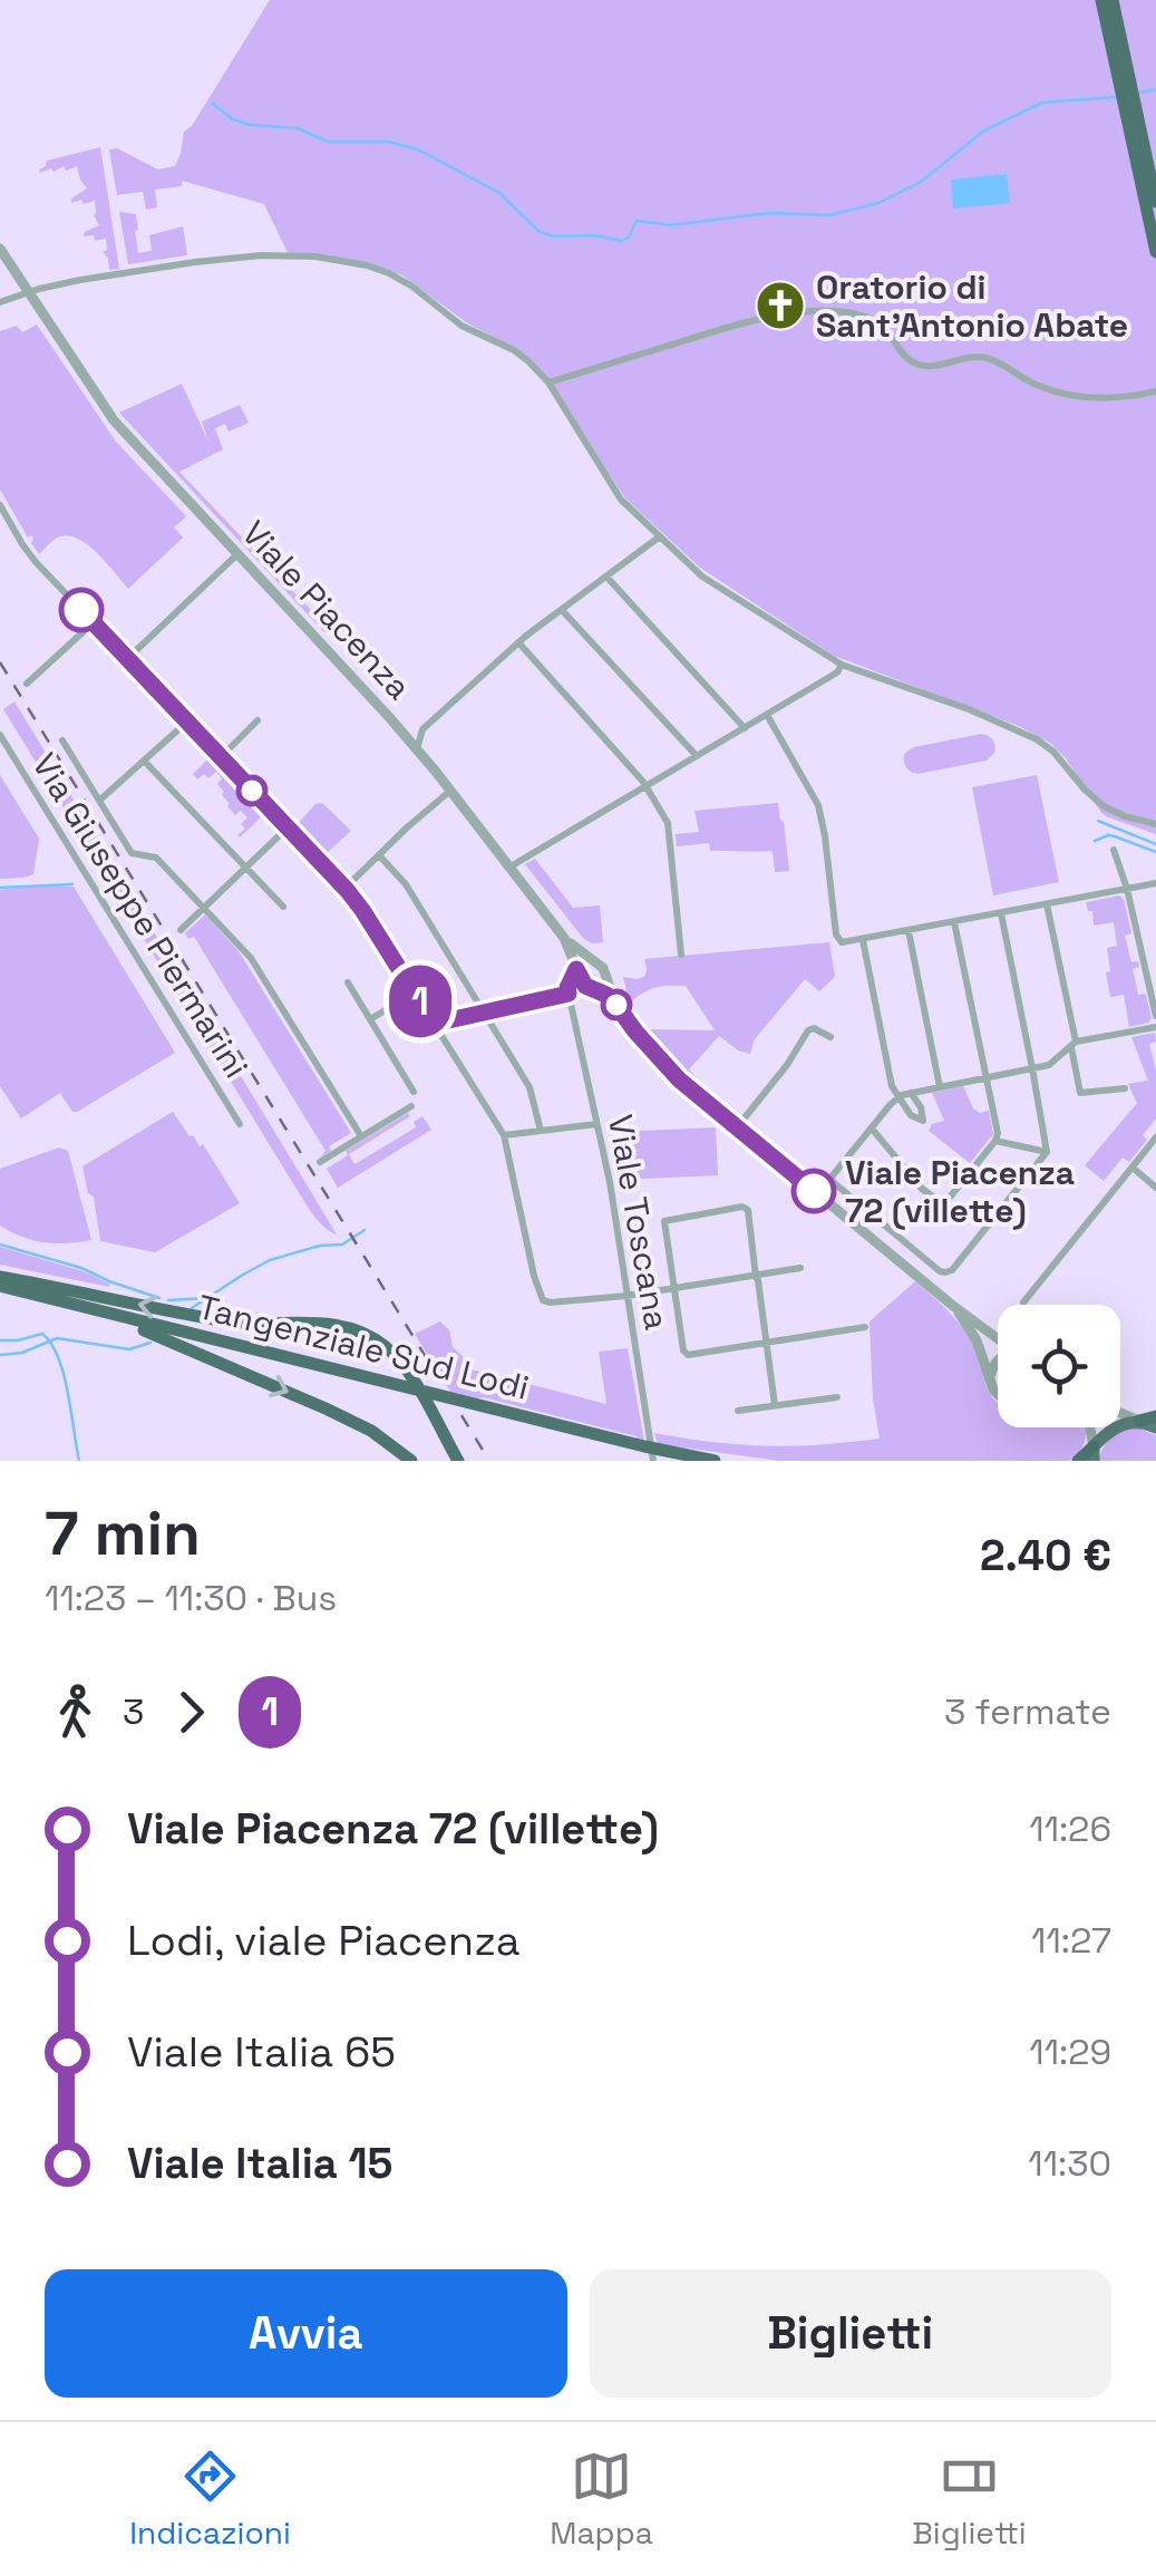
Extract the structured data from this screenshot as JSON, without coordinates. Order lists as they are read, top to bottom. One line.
{"streets":{"highway":["Tangenziale Sud Lodi"],"street":["Viale Piacenza","Via Giuseppe Piermarini","Viale Toscana"]},"crossings":[["Viale Toscana","Tangenziale Sud Lodi"]],"places":{"church":["Oratorio di Sant'Antonio Abate"],"other":["Viale Piacenza 72 (villette)"]},"lines":["bus line 1"],"page":{"on_map":"1","heading":["7 min","11:23 – 11:30 · Bus","2.40 €"],"legs":["3","1","3 fermate"],"list":[{"name":"Viale Piacenza 72 (villette)","value":"11:26"},{"name":"Lodi, viale Piacenza","value":"11:27"},{"name":"Viale Italia 65","value":"11:29"},{"name":"Viale Italia 15","value":"11:30"}],"buttons":["Avvia","Biglietti"],"tabs":["Indicazioni","Mappa","Biglietti"]}}
